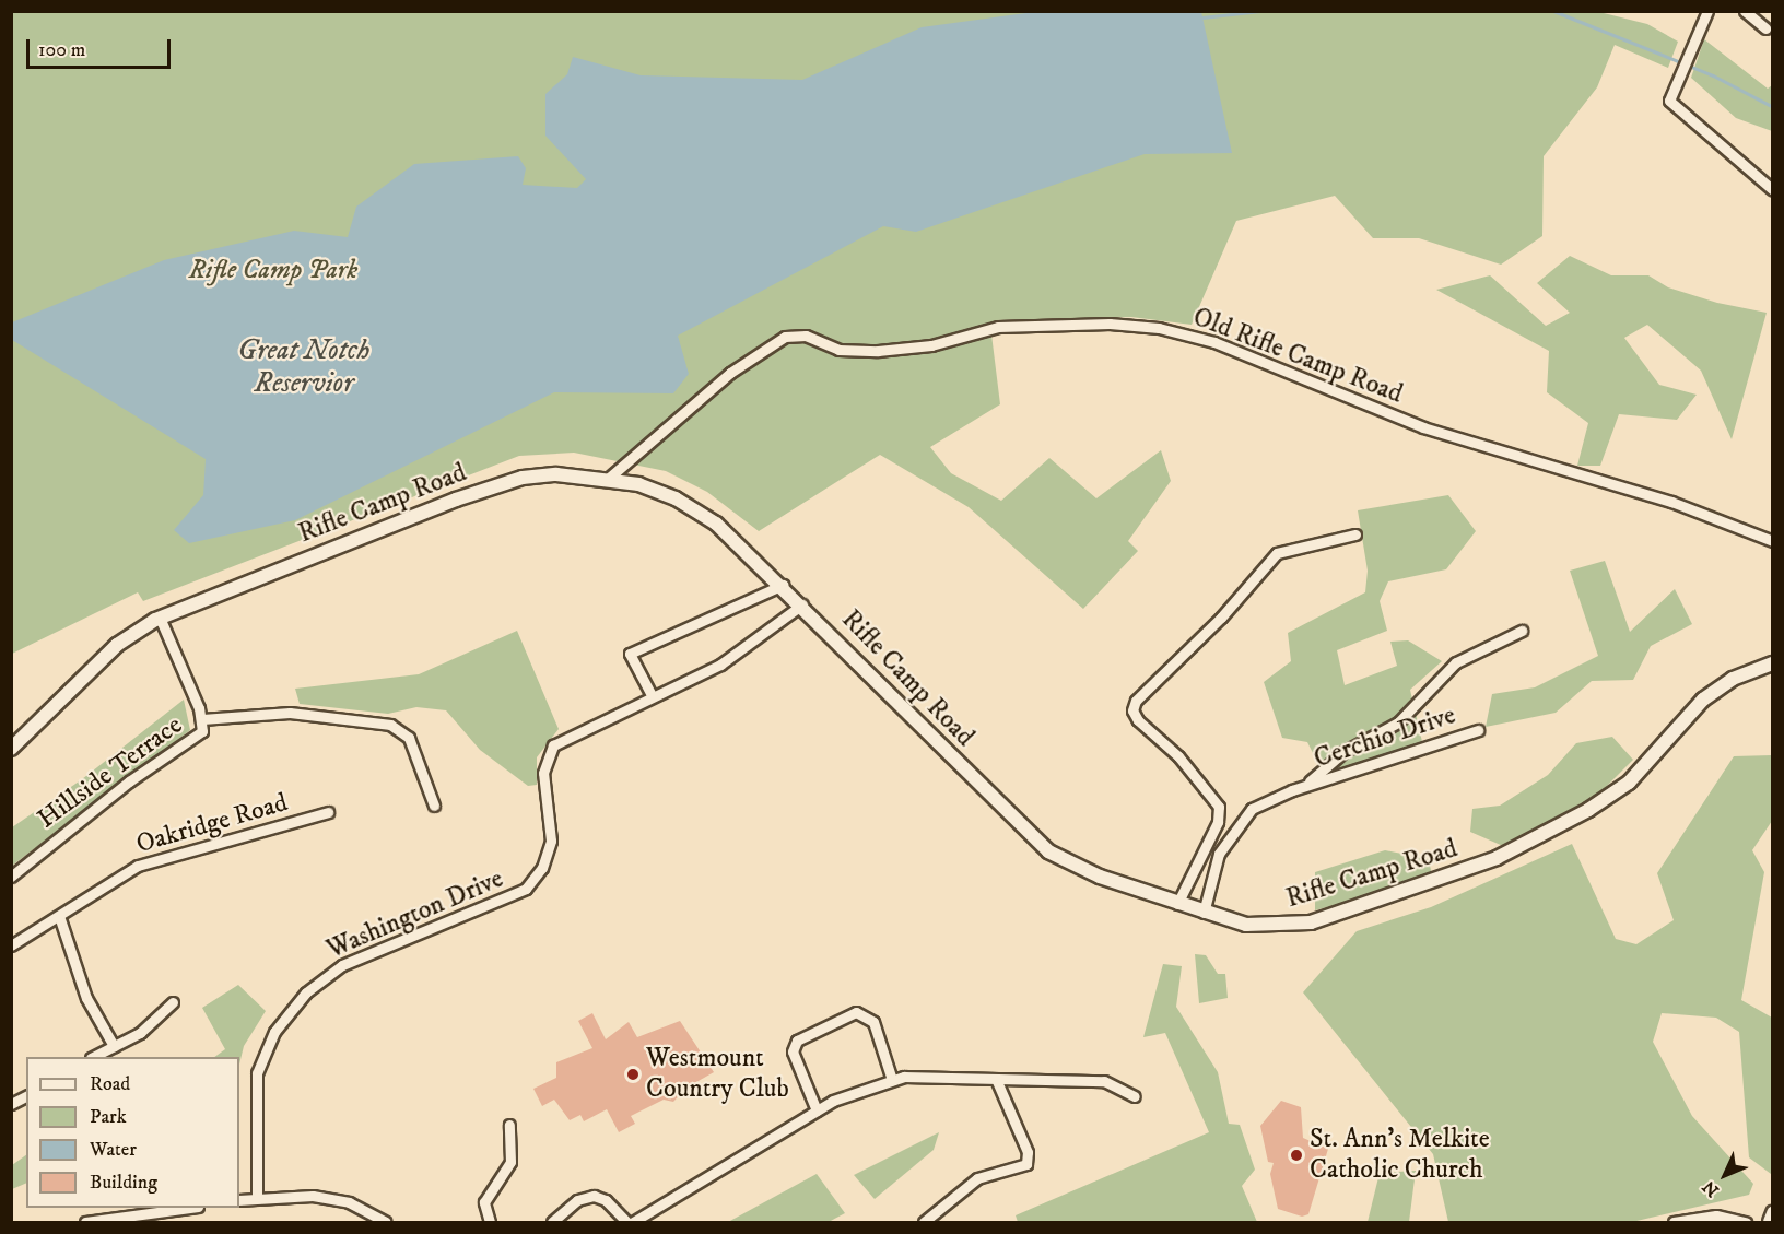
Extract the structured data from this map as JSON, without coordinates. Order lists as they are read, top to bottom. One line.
{"streets":{"street":["Old Rifle Camp Road","Rifle Camp Road","Cerchio Drive","Hillside Terrace","Oakridge Road","Washington Drive"]},"crossings":[["Old Rifle Camp Road","Rifle Camp Road"],["Rifle Camp Road","Cerchio Drive"],["Rifle Camp Road","Hillside Terrace"],["Rifle Camp Road","Washington Drive"]],"water":["Great Notch Reservior"],"parks":["Rifle Camp Park"],"places":["Westmount Country Club","St. Ann's Melkite Catholic Church"],"legend":["Road","Park","Water","Building"],"scale_bar":"100 m","north":"bottom left"}
